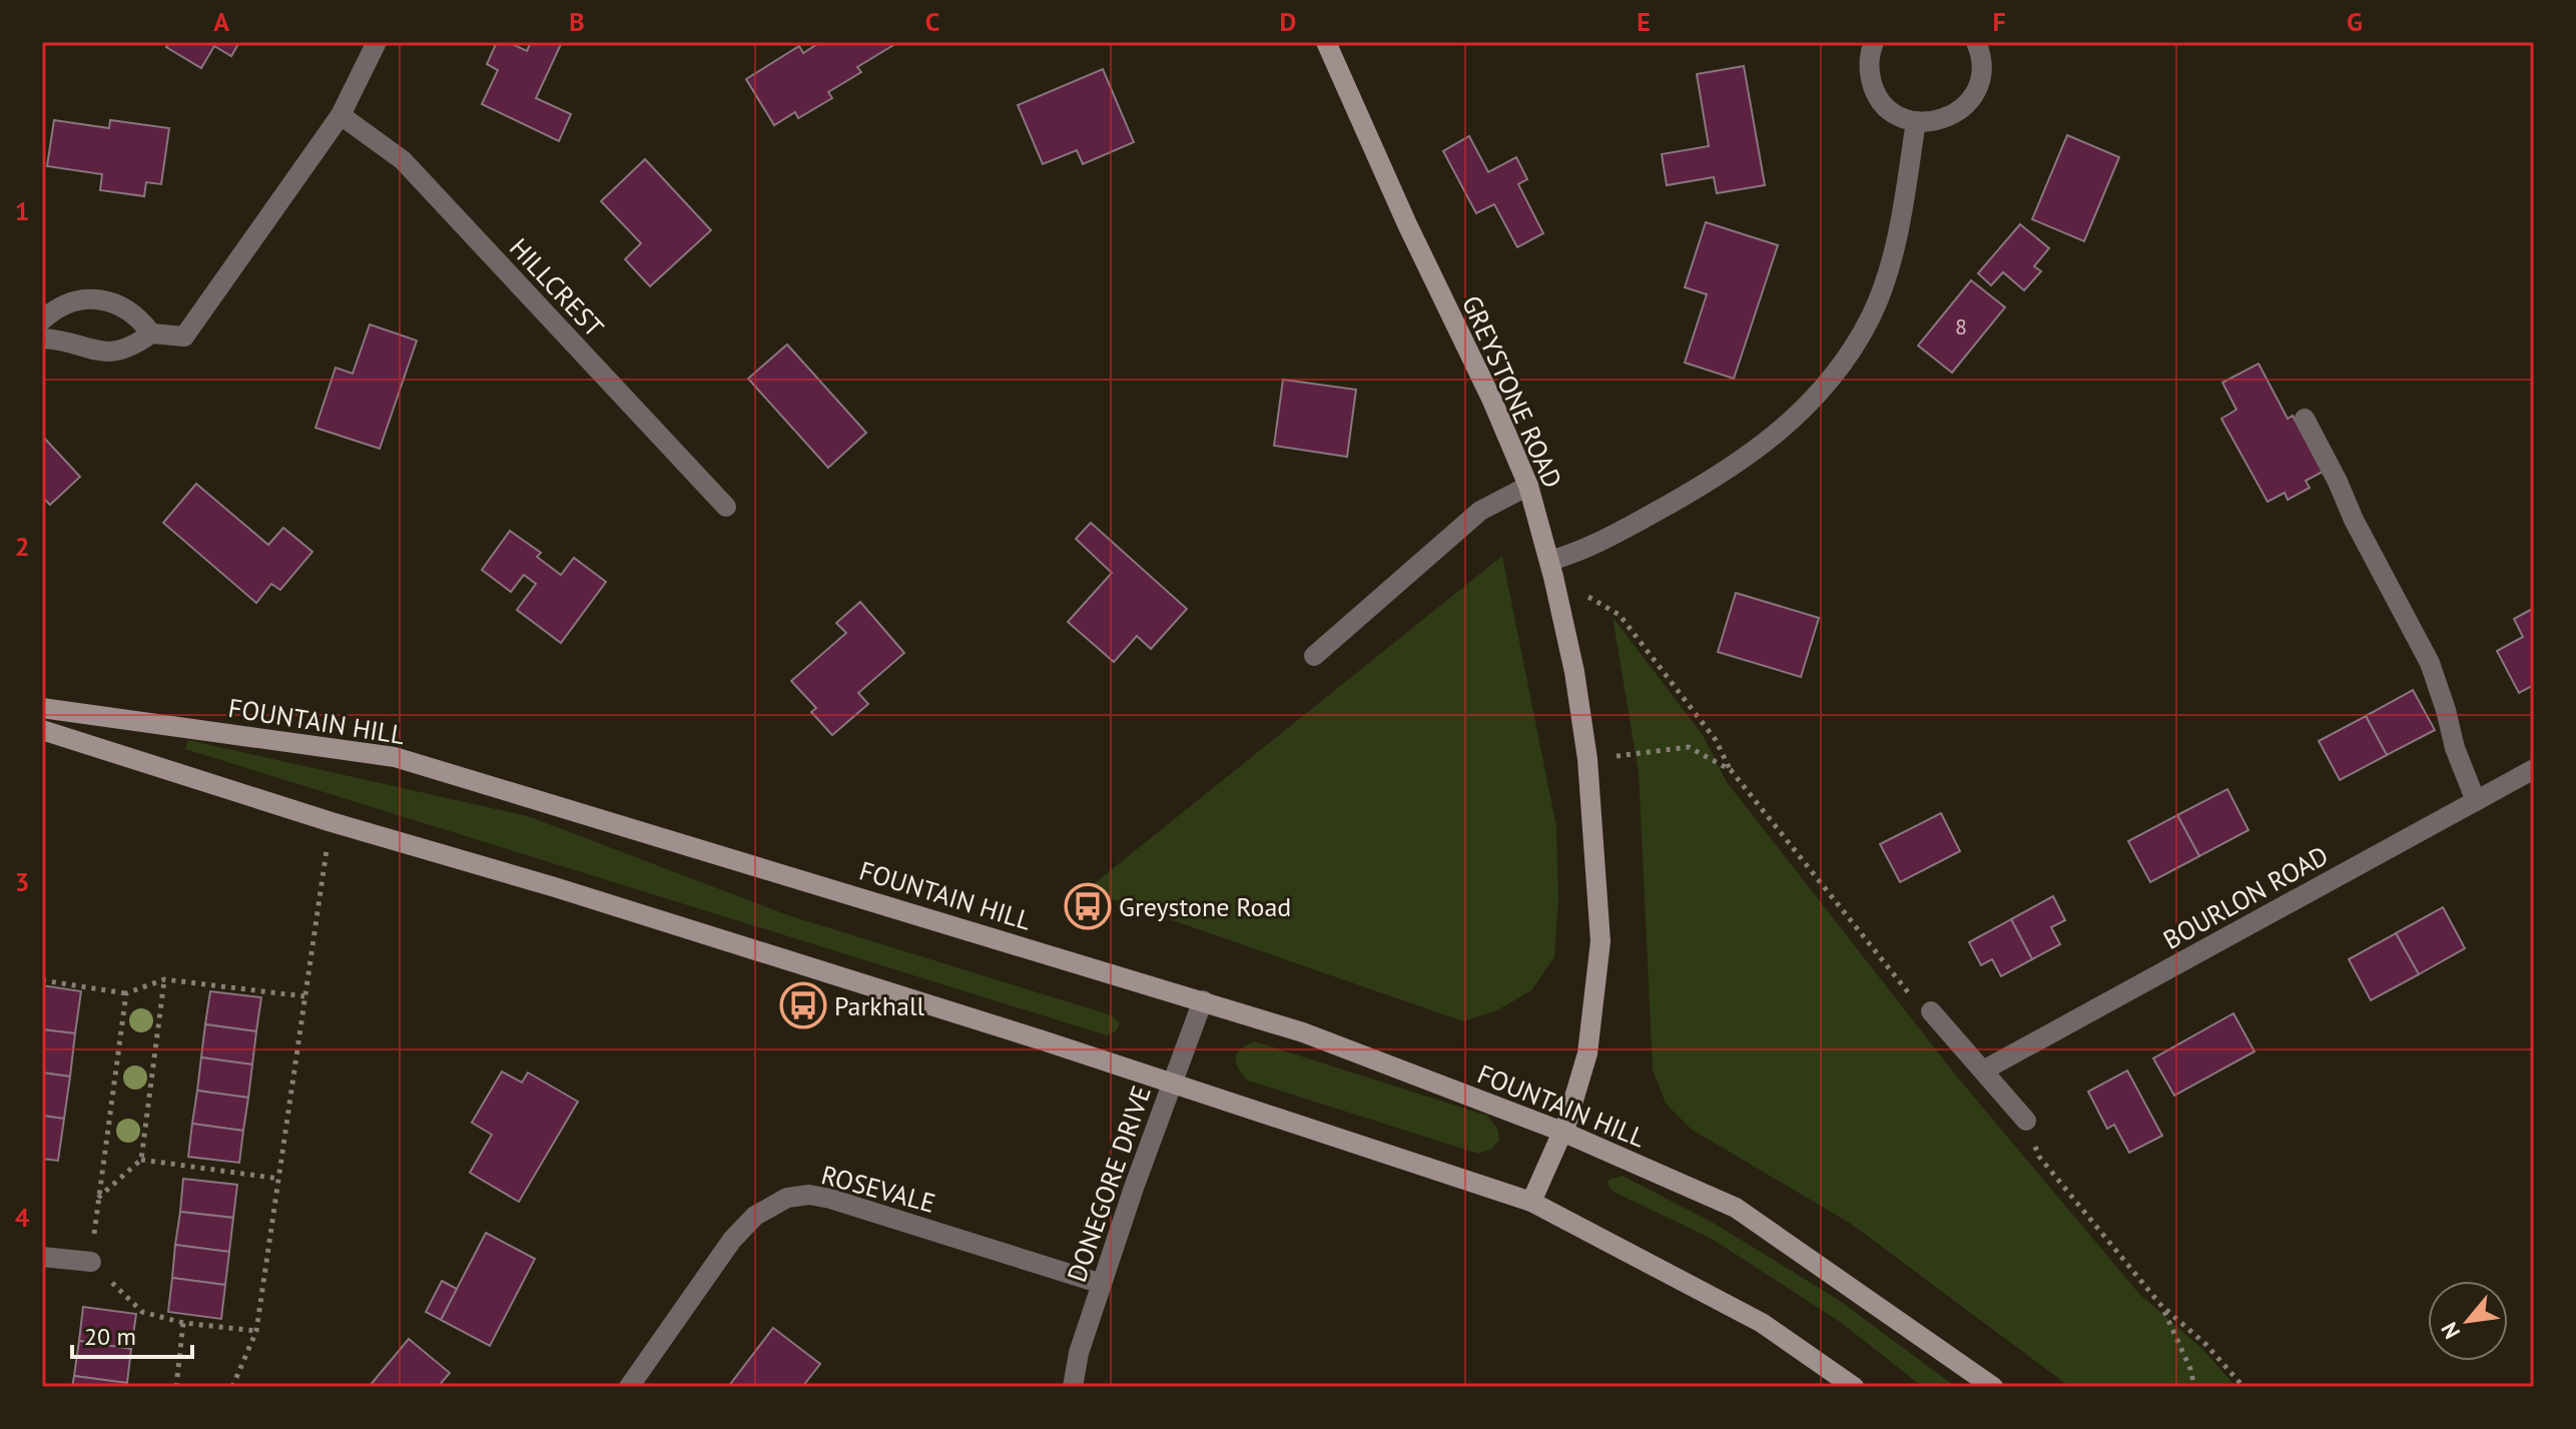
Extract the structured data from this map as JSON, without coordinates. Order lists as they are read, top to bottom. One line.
{"streets":{"street":["HILLCREST","GREYSTONE ROAD","FOUNTAIN HILL","BOURLON ROAD","DONEGORE DRIVE","ROSEVALE"]},"crossings":[["GREYSTONE ROAD","FOUNTAIN HILL"],["FOUNTAIN HILL","DONEGORE DRIVE"],["DONEGORE DRIVE","ROSEVALE"]],"places":{"bus stop":["Greystone Road","Parkhall"]},"house_numbers":["8"],"scale_bar":"20 m","north":"bottom left","grid":{"columns":["A","B","C","D","E","F","G"],"rows":["1","2","3","4"]}}
